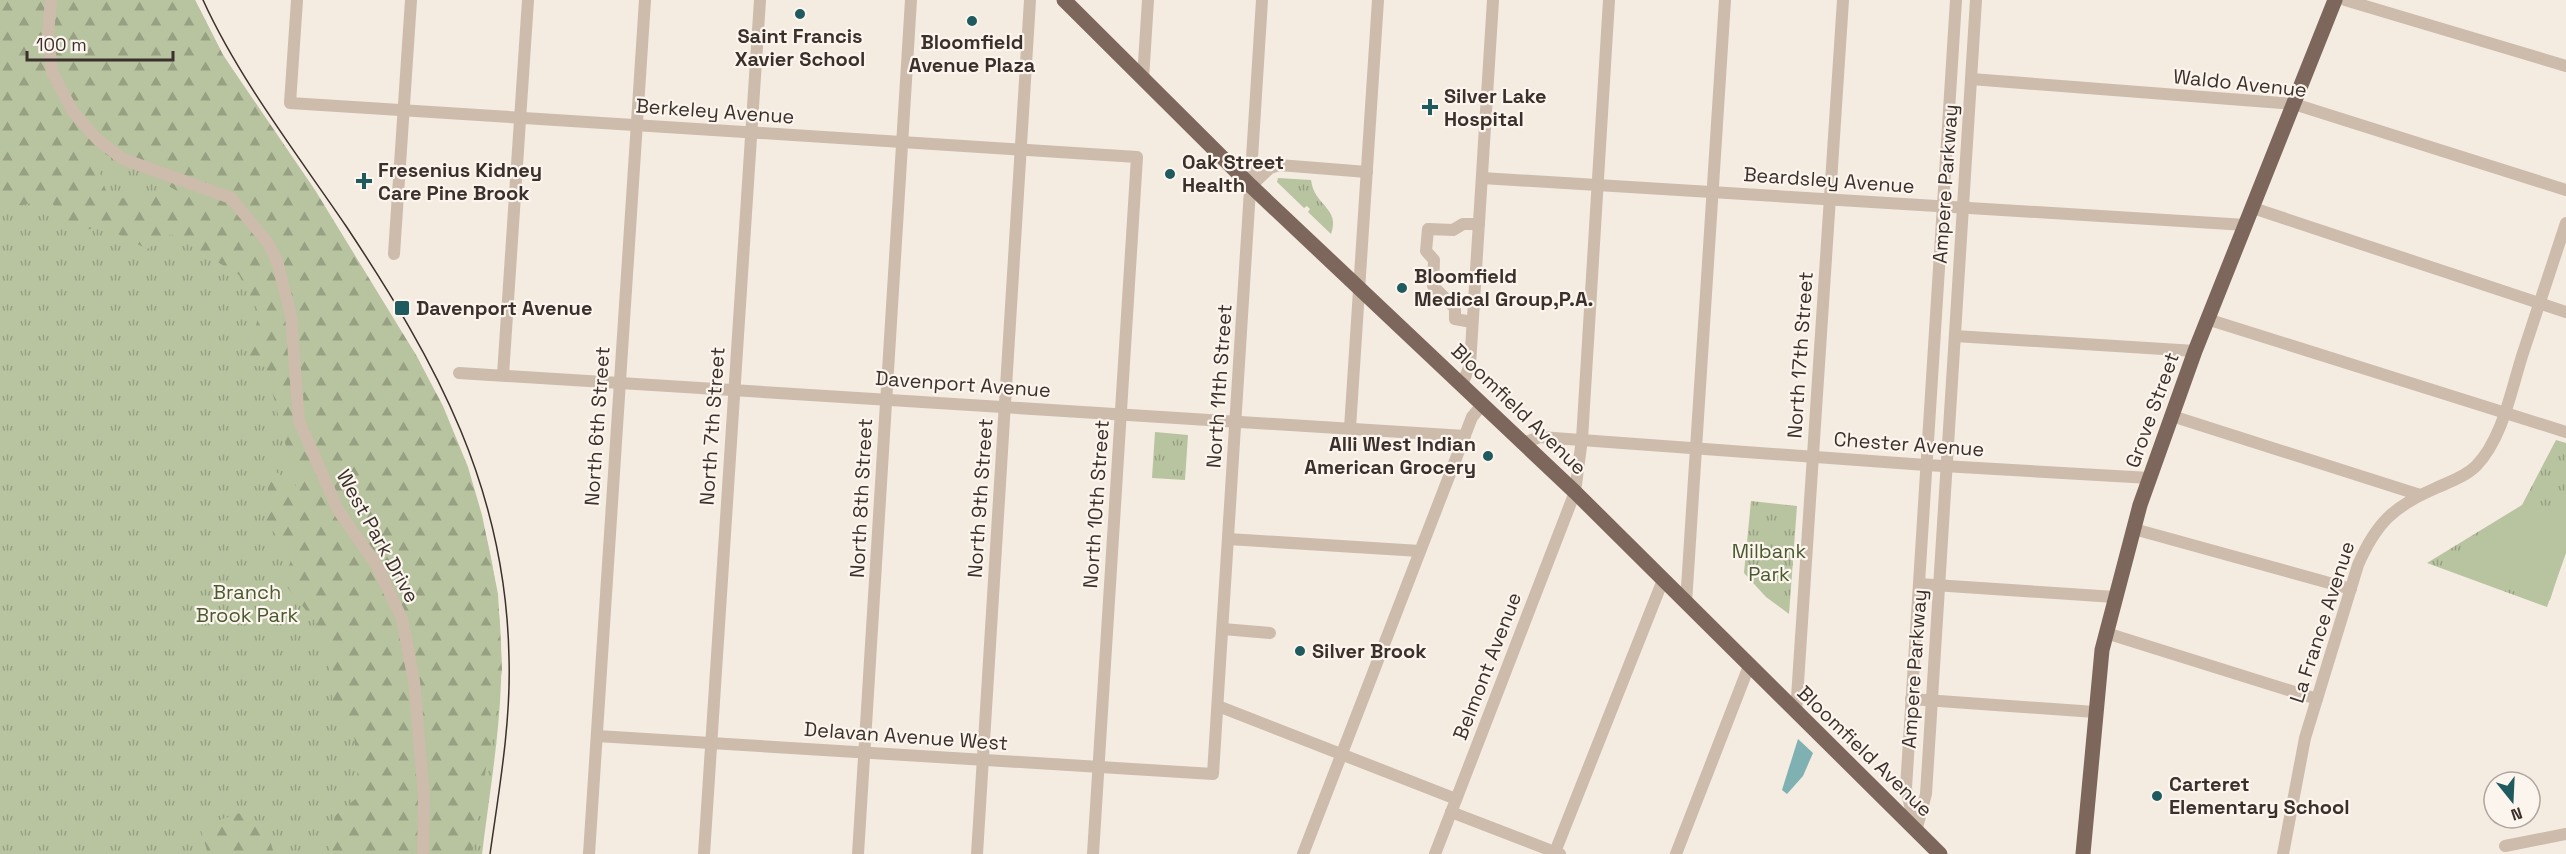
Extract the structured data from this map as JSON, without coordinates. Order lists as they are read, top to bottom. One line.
{"streets":{"main road":["Bloomfield Avenue","Grove Street"],"street":["Waldo Avenue","Berkeley Avenue","Beardsley Avenue","Ampere Parkway","North 17th Street","Davenport Avenue","North 11th Street","North 6th Street","North 7th Street","Chester Avenue","North 8th Street","North 9th Street","North 10th Street","West Park Drive","La France Avenue","Belmont Avenue","Delavan Avenue West"]},"crossings":[["Waldo Avenue","Ampere Parkway"],["Waldo Avenue","Grove Street"],["Berkeley Avenue","North 6th Street"],["Berkeley Avenue","North 7th Street"],["Berkeley Avenue","North 8th Street"],["Berkeley Avenue","North 9th Street"],["Berkeley Avenue","North 10th Street"],["Beardsley Avenue","Ampere Parkway"],["Beardsley Avenue","North 17th Street"],["Beardsley Avenue","Grove Street"],["Beardsley Avenue","Belmont Avenue"],["Ampere Parkway","Bloomfield Avenue"],["Ampere Parkway","Chester Avenue"],["North 17th Street","Bloomfield Avenue"],["North 17th Street","Chester Avenue"],["Davenport Avenue","North 11th Street"],["Davenport Avenue","North 6th Street"],["Davenport Avenue","North 7th Street"],["Davenport Avenue","North 8th Street"],["Davenport Avenue","North 9th Street"],["Davenport Avenue","North 10th Street"],["North 11th Street","Bloomfield Avenue"],["North 11th Street","Delavan Avenue West"],["Bloomfield Avenue","Chester Avenue"],["Bloomfield Avenue","Belmont Avenue"],["Grove Street","Chester Avenue"],["North 6th Street","Delavan Avenue West"],["North 7th Street","Delavan Avenue West"],["Chester Avenue","Belmont Avenue"],["North 8th Street","Delavan Avenue West"],["North 9th Street","Delavan Avenue West"],["North 10th Street","Delavan Avenue West"]],"parks":["Milbank Park","Branch Brook Park"],"places":{"other":["Saint Francis Xavier School","Bloomfield Avenue Plaza","Oak Street Health","Bloomfield Medical Group,P.A.","Alli West Indian American Grocery","Silver Brook","Carteret Elementary School"],"health":["Silver Lake Hospital","Fresenius Kidney Care Pine Brook"],"transit":["Davenport Avenue"]},"scale_bar":"100 m","north":"bottom"}
